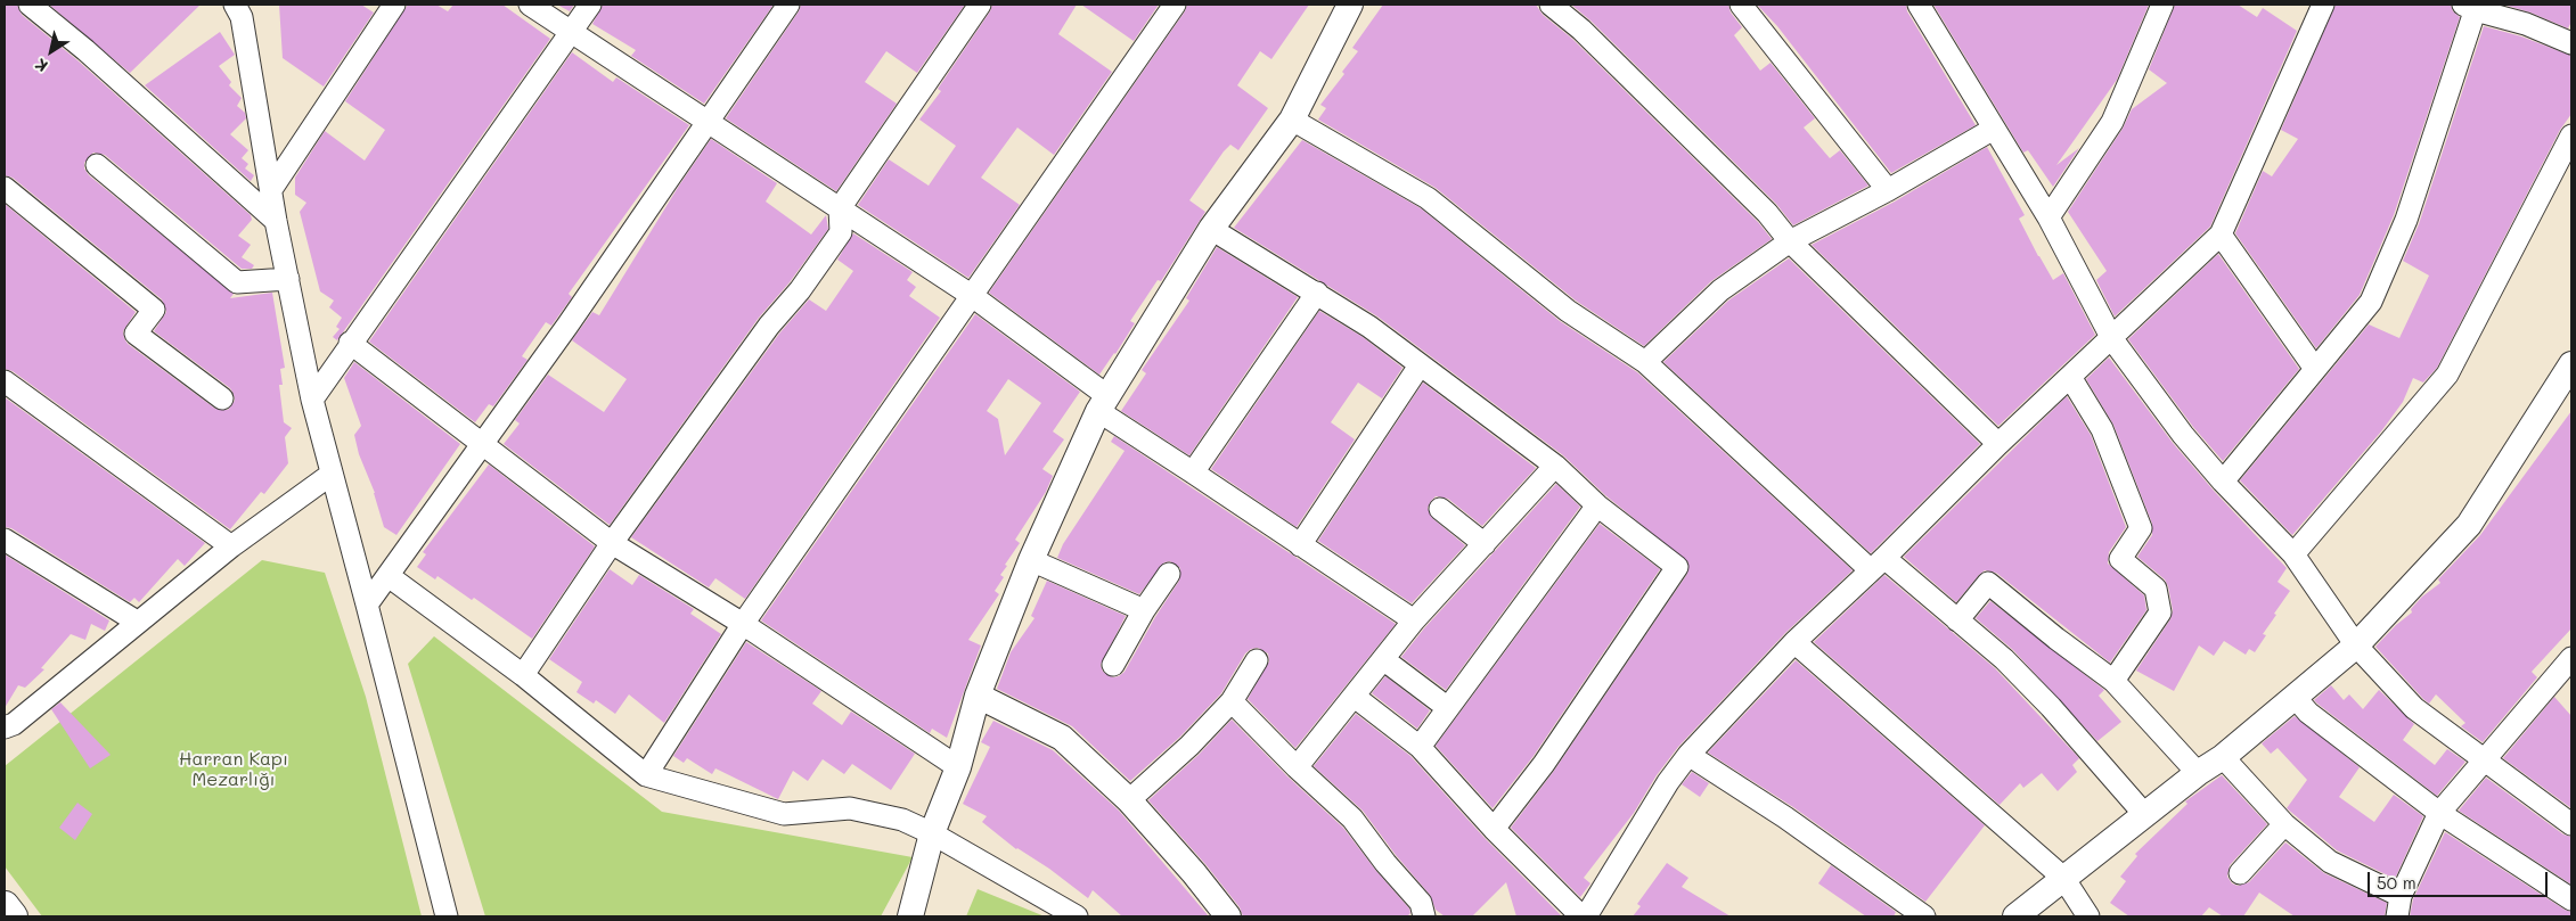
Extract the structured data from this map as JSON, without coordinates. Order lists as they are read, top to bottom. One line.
{"parks":["Harran Kapı Mezarlığı"],"scale_bar":"50 m","north":"bottom left"}
